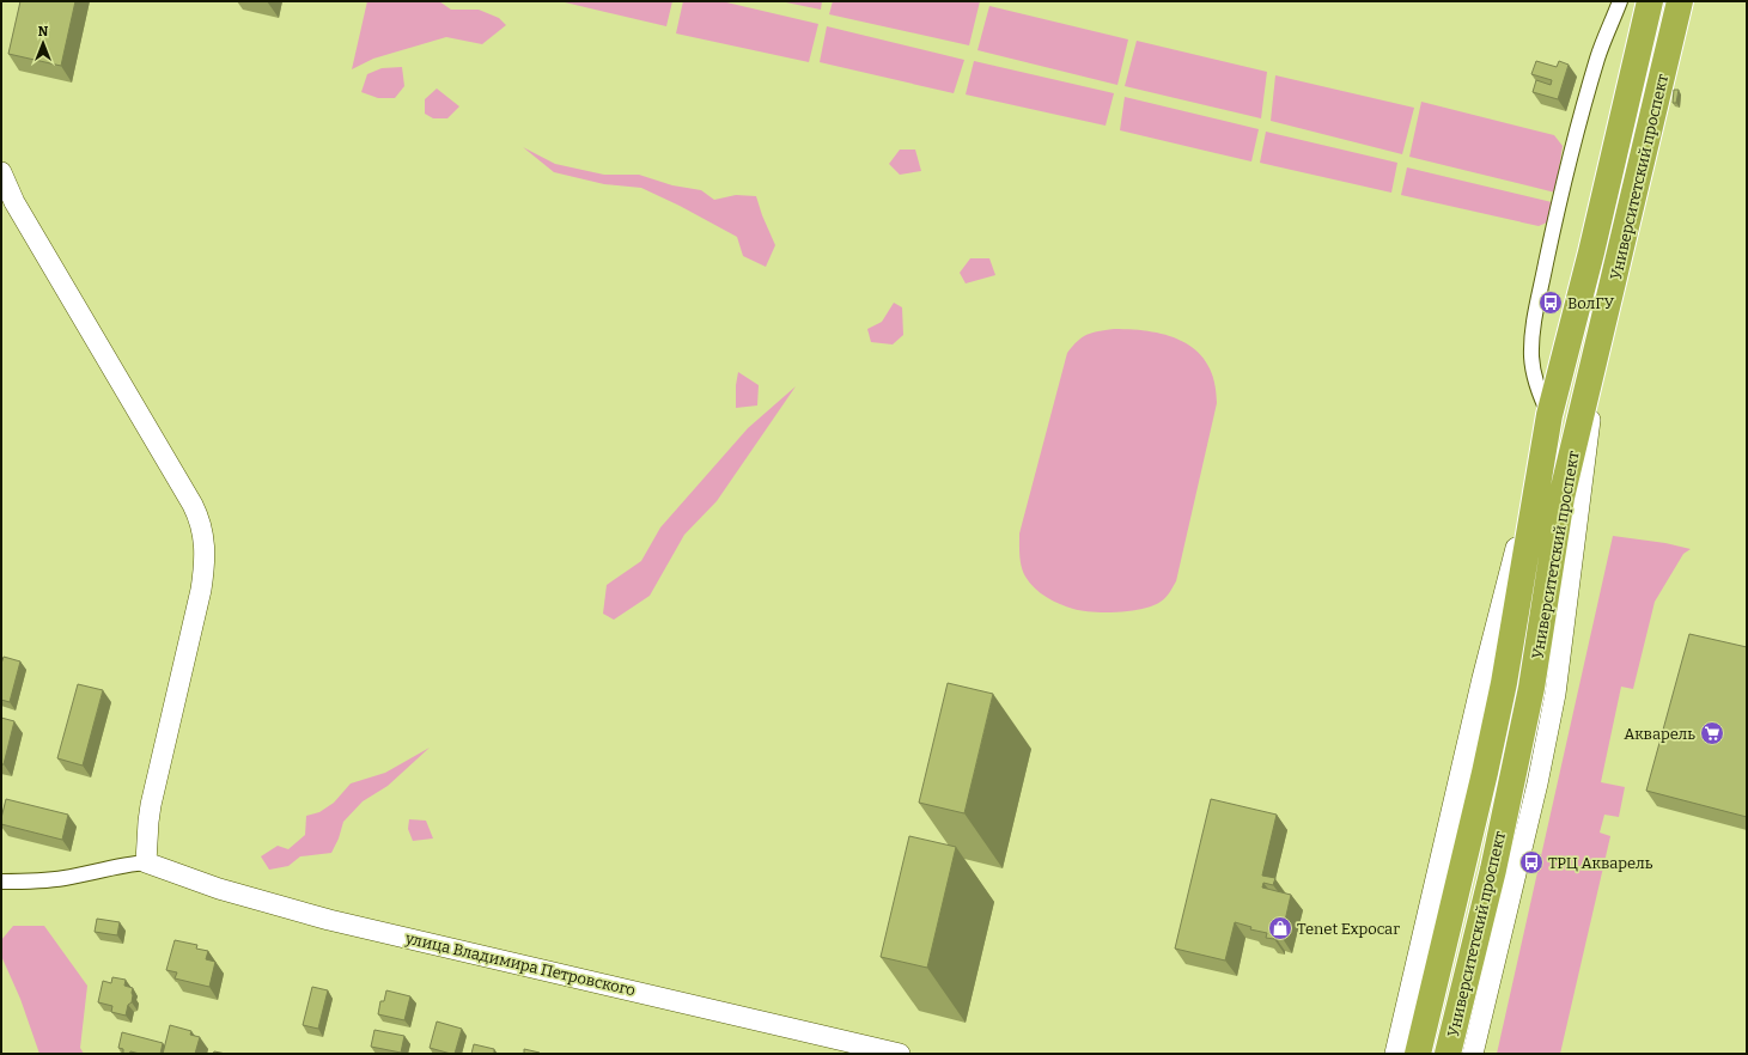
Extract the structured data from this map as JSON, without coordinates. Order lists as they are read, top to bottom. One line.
{"streets":{"highway":["Университетский проспект"],"street":["улица Владимира Петровского"]},"places":{"bus stop":["ВолГУ","ТРЦ Акварель"],"supermarket":["Акварель"],"shop":["Tenet Expocar"]},"north":"top"}
